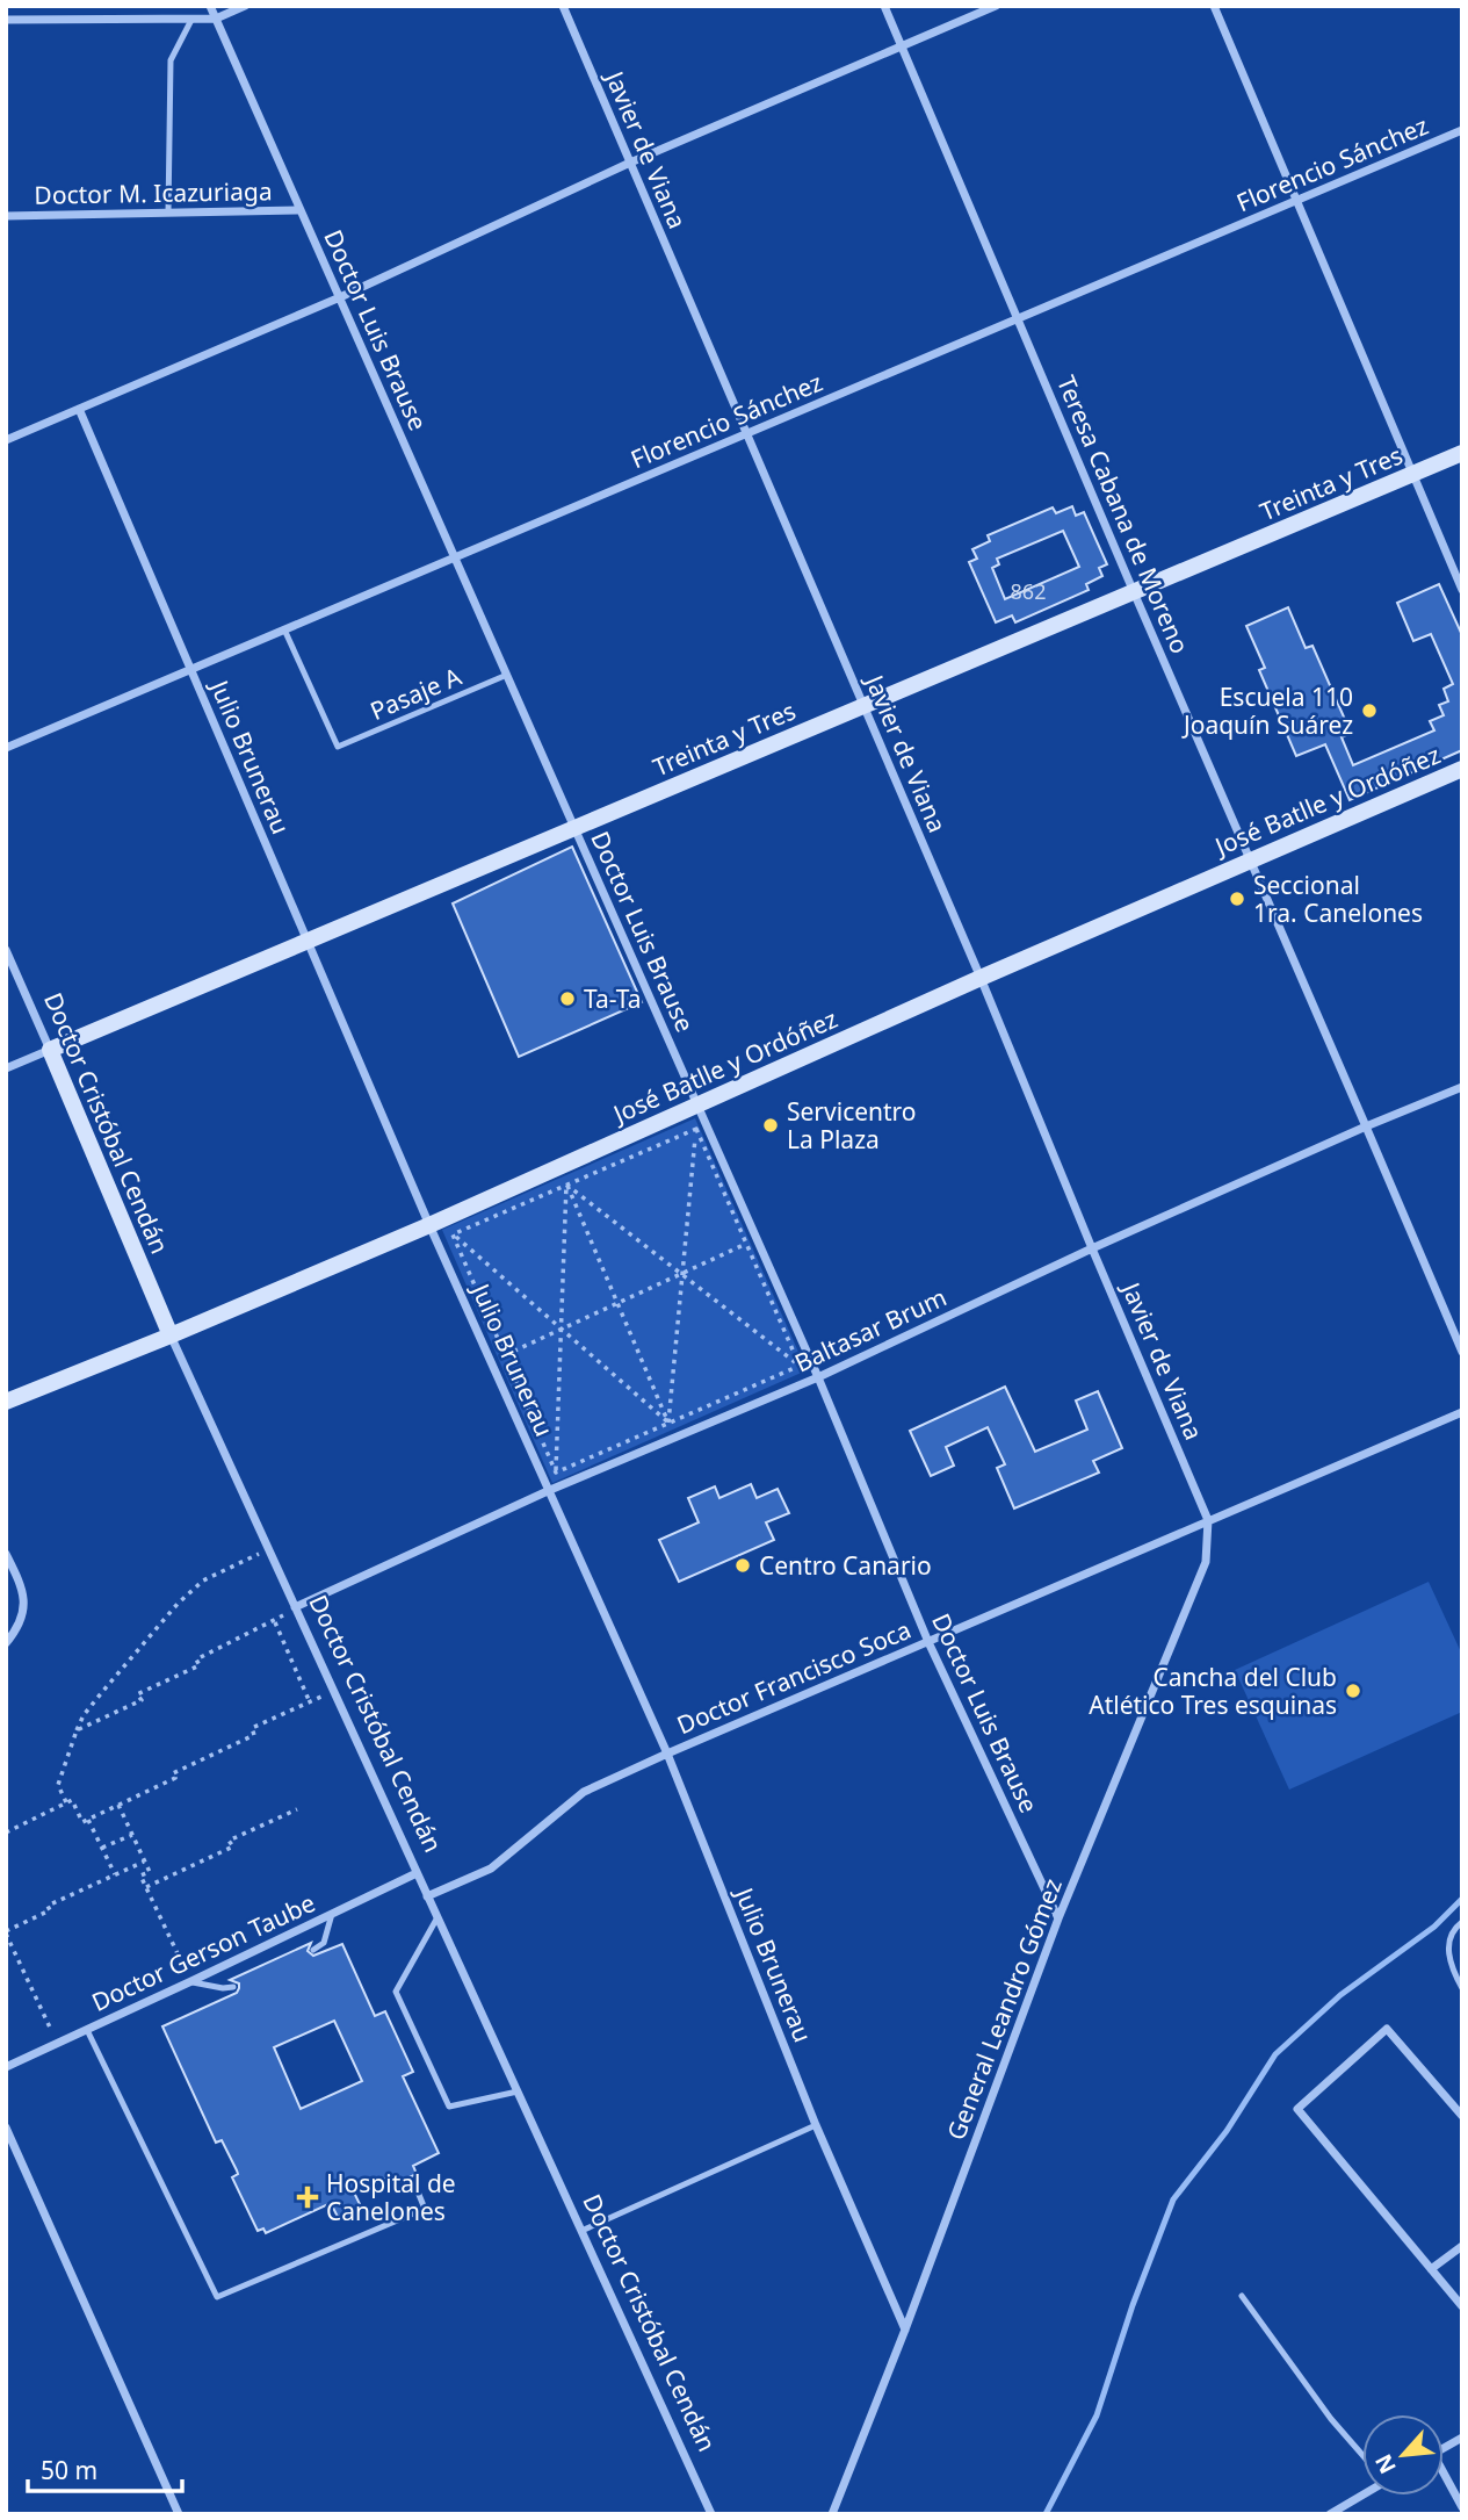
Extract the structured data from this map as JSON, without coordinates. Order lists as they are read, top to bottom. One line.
{"streets":{"street":["Javier de Viana","Florencio Sánchez","Doctor M. Icazuriaga","Doctor Luis Brause","Treinta y Tres","Teresa Cabana de Moreno","Julio Brunerau","José Batlle y Ordóñez","Doctor Cristóbal Cendán","Baltasar Brum","Doctor Francisco Soca","Doctor Gerson Taube","General Leandro Gómez"],"lane":["Pasaje A"]},"crossings":[["Javier de Viana","Florencio Sánchez"],["Javier de Viana","Treinta y Tres"],["Javier de Viana","José Batlle y Ordóñez"],["Javier de Viana","Baltasar Brum"],["Javier de Viana","Doctor Francisco Soca"],["Javier de Viana","General Leandro Gómez"],["Florencio Sánchez","Doctor Luis Brause"],["Florencio Sánchez","Teresa Cabana de Moreno"],["Florencio Sánchez","Pasaje A"],["Florencio Sánchez","Julio Brunerau"],["Doctor M. Icazuriaga","Doctor Luis Brause"],["Doctor Luis Brause","Treinta y Tres"],["Doctor Luis Brause","Pasaje A"],["Doctor Luis Brause","José Batlle y Ordóñez"],["Doctor Luis Brause","Baltasar Brum"],["Doctor Luis Brause","Doctor Francisco Soca"],["Doctor Luis Brause","General Leandro Gómez"],["Treinta y Tres","Teresa Cabana de Moreno"],["Treinta y Tres","Julio Brunerau"],["Treinta y Tres","Doctor Cristóbal Cendán"],["Teresa Cabana de Moreno","José Batlle y Ordóñez"],["Teresa Cabana de Moreno","Baltasar Brum"],["Julio Brunerau","José Batlle y Ordóñez"],["Julio Brunerau","Baltasar Brum"],["Julio Brunerau","Doctor Francisco Soca"],["Julio Brunerau","General Leandro Gómez"],["José Batlle y Ordóñez","Doctor Cristóbal Cendán"],["Doctor Cristóbal Cendán","Baltasar Brum"],["Doctor Cristóbal Cendán","Doctor Francisco Soca"],["Doctor Cristóbal Cendán","Doctor Gerson Taube"],["Doctor Francisco Soca","General Leandro Gómez"]],"places":{"other":["Escuela 110 Joaquín Suárez","Seccional 1ra. Canelones","Ta-Ta","Servicentro La Plaza","Centro Canario","Cancha del Club Atlético Tres esquinas"],"health":["Hospital de Canelones"]},"house_numbers":["862"],"scale_bar":"50 m","north":"bottom left"}
